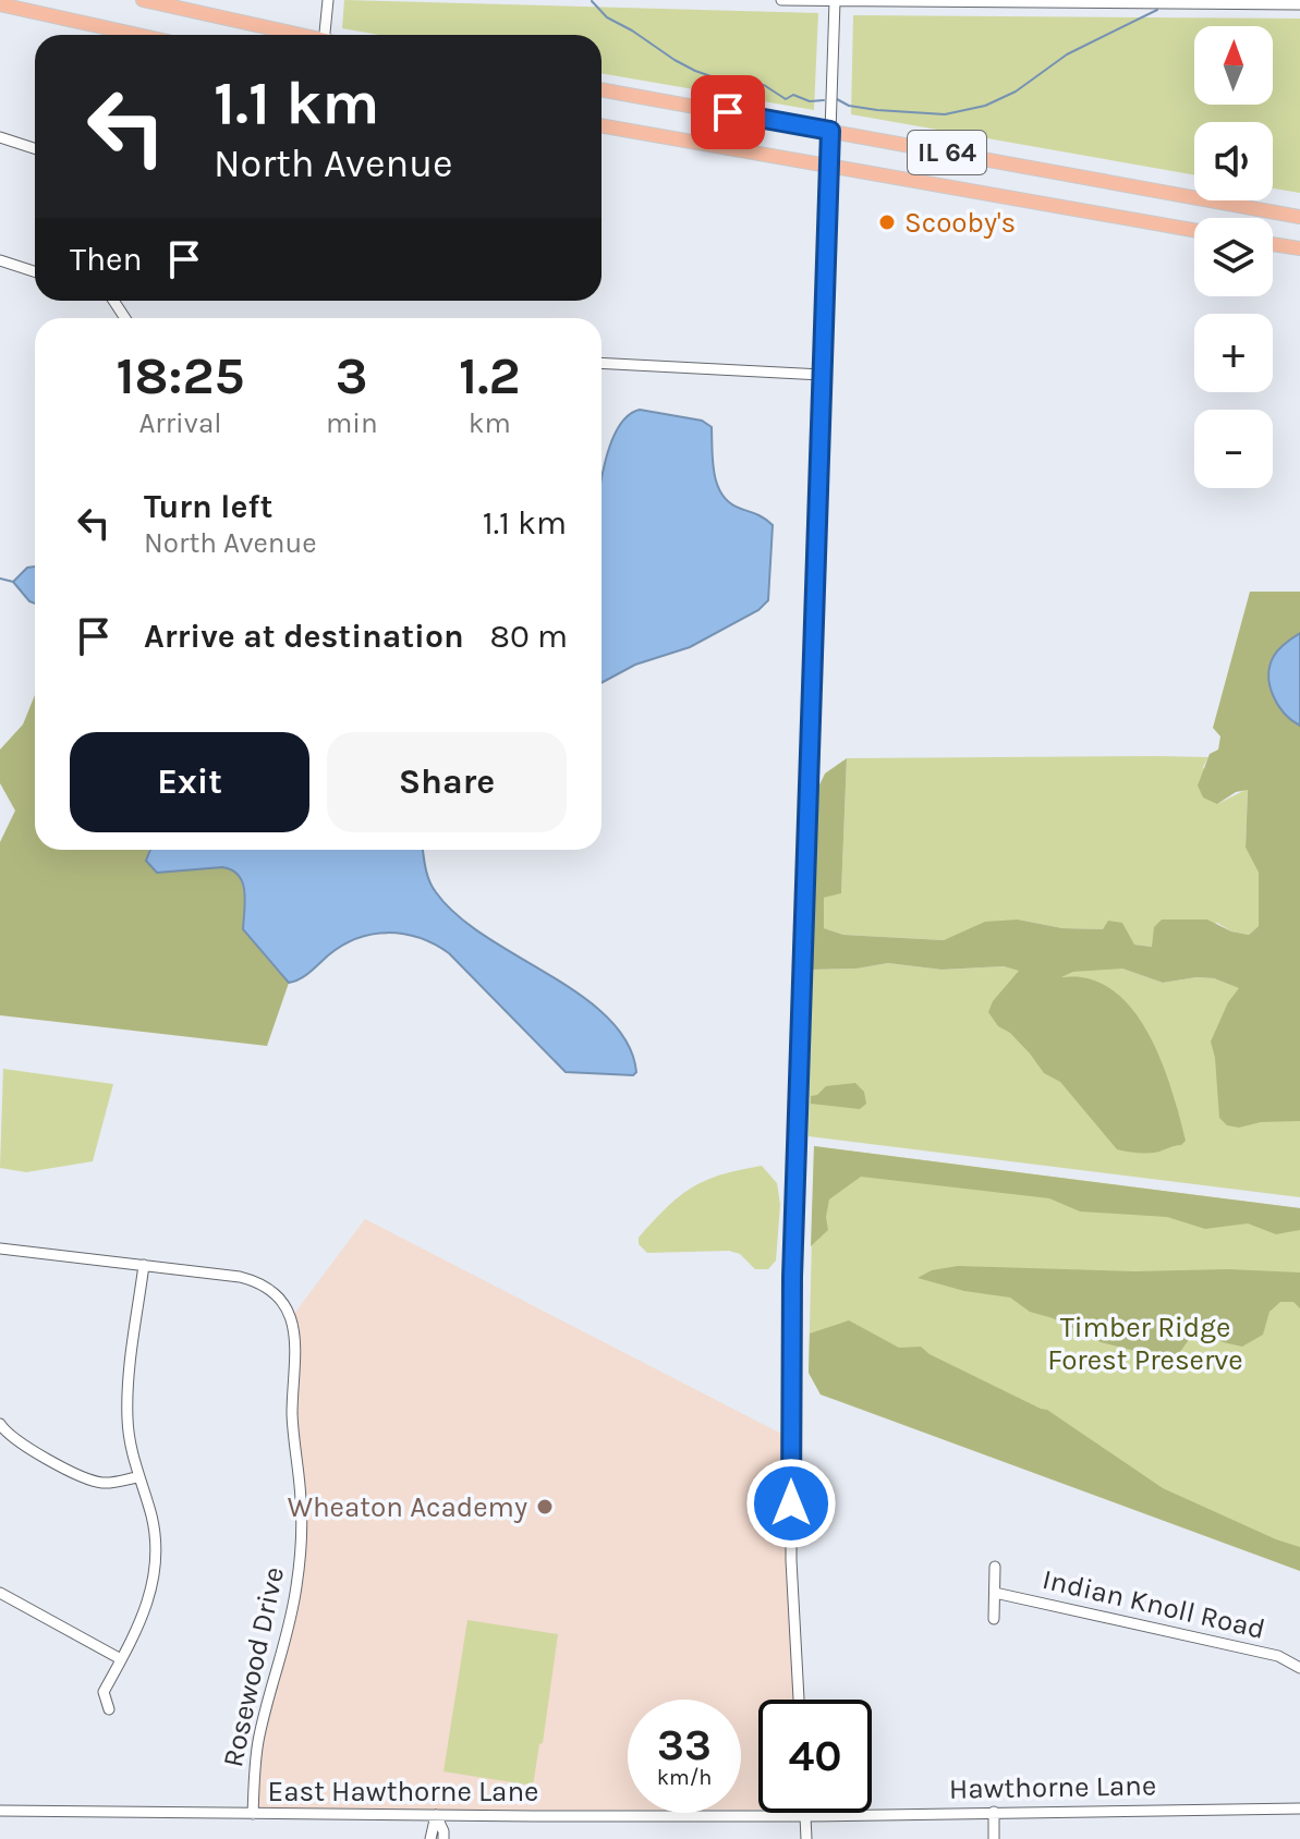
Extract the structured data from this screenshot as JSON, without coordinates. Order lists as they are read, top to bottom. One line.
{"streets":{"main road":["IL 64"],"street":["Indian Knoll Road","Rosewood Drive","Hawthorne Lane","East Hawthorne Lane"]},"crossings":[["Rosewood Drive","East Hawthorne Lane"],["Hawthorne Lane","East Hawthorne Lane"]],"parks":["Timber Ridge Forest Preserve"],"places":["Scooby's","Wheaton Academy"],"north":"top","page":{"map_buttons":["+","−"],"turn":["1.1 km","North Avenue"],"then":"Then","eta":["18:25","Arrival","3","min","1.2","km"],"list":[{"name":"Turn left","note":"North Avenue","value":"1.1 km"},{"name":"Arrive at destination","value":"80 m"}],"buttons":["Exit","Share"],"speed":"33 km/h","limit":"40"}}
